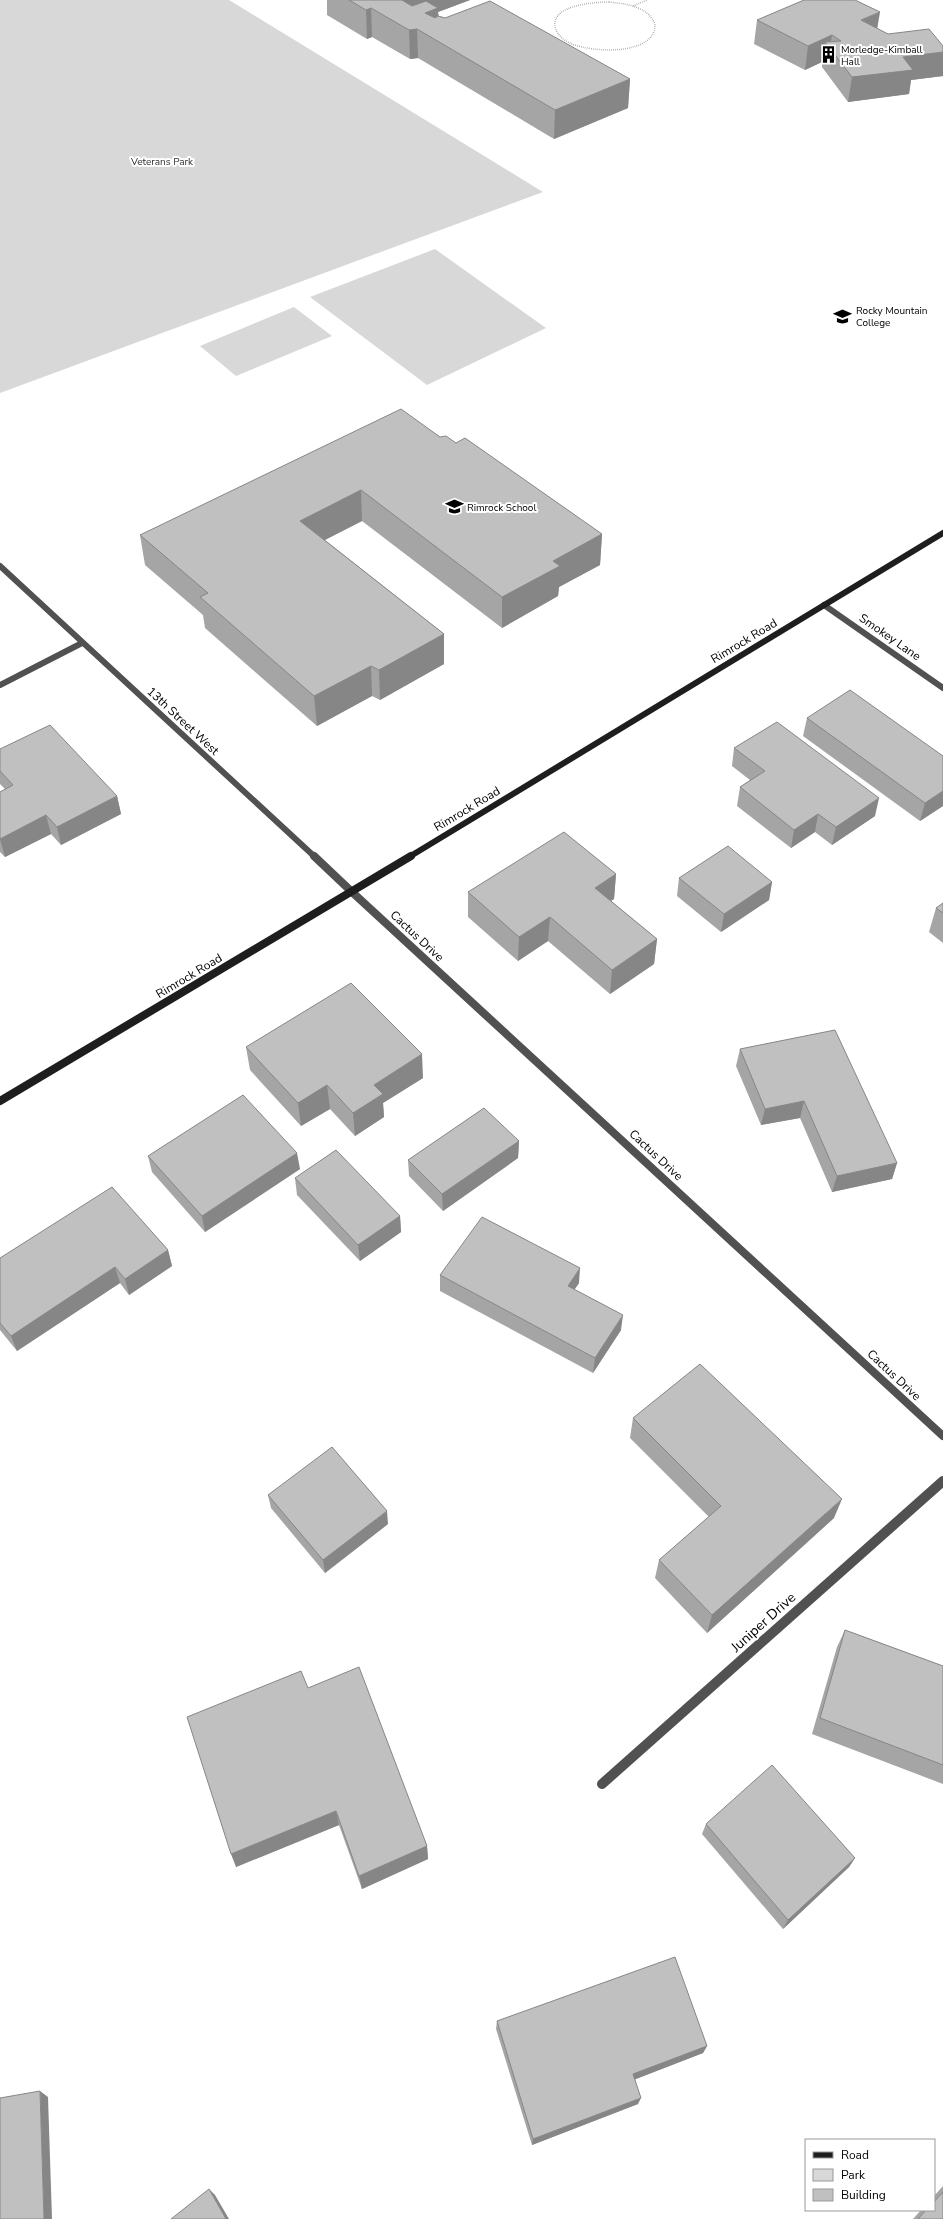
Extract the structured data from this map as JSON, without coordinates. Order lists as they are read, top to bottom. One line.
{"streets":{"main road":["Rimrock Road"],"street":["Smokey Lane","13th Street West","Cactus Drive","Juniper Drive"]},"crossings":[["Smokey Lane","Rimrock Road"],["Rimrock Road","13th Street West"],["Rimrock Road","Cactus Drive"],["13th Street West","Cactus Drive"]],"parks":["Veterans Park"],"places":{"building":["Morledge-Kimball Hall"],"school or university":["Rocky Mountain College","Rimrock School"]},"legend":["Road","Park","Building"]}
